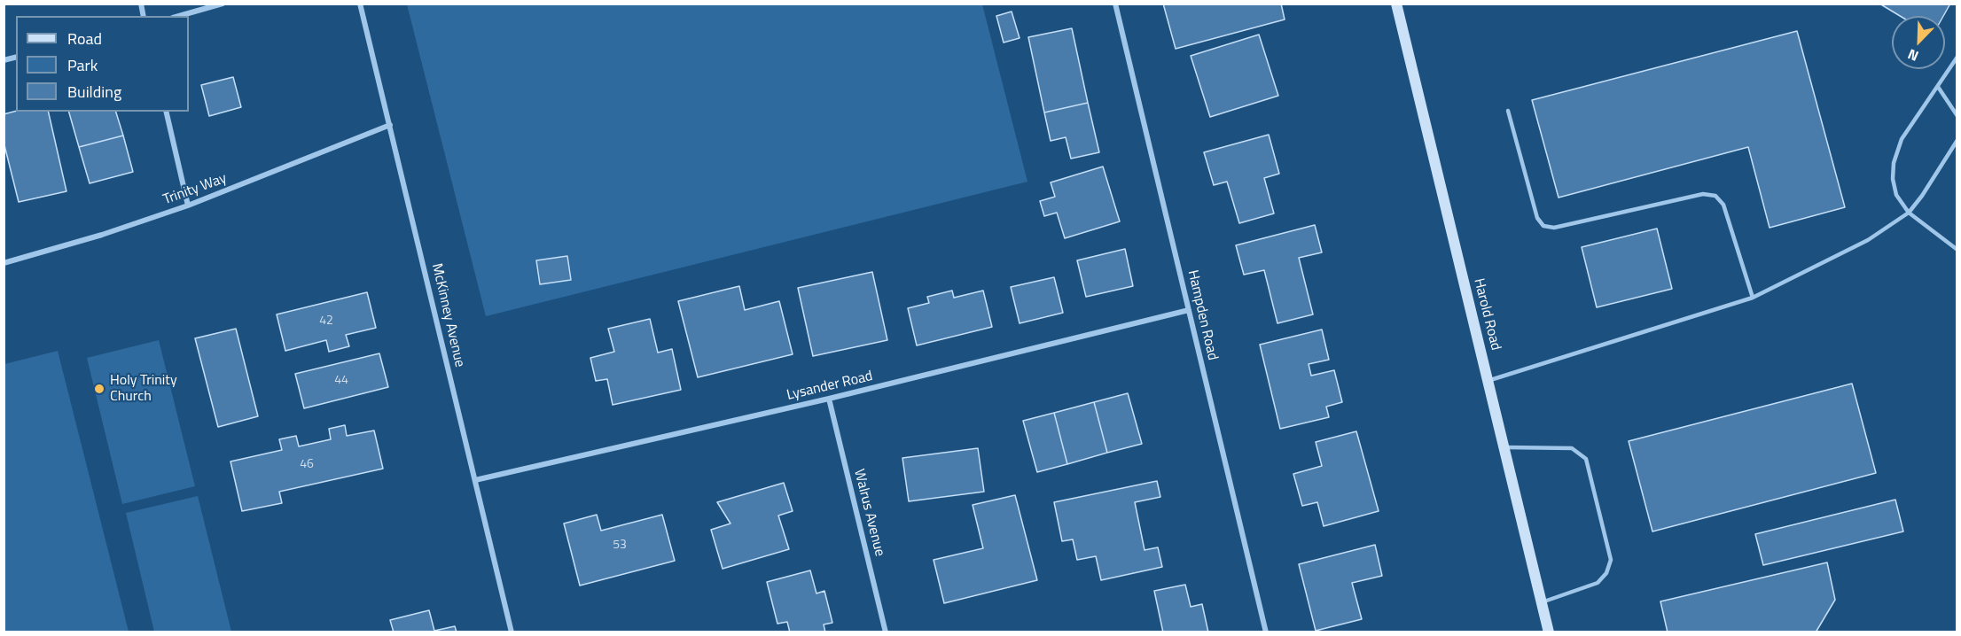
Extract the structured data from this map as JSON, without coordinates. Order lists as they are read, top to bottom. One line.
{"streets":{"main road":["Harold Road"],"street":["Trinity Way","McKinney Avenue","Hampden Road","Lysander Road","Walrus Avenue"]},"crossings":[["Trinity Way","McKinney Avenue"],["McKinney Avenue","Lysander Road"],["Hampden Road","Lysander Road"],["Lysander Road","Walrus Avenue"]],"places":["Holy Trinity Church"],"house_numbers":["42","44","46","53"],"legend":["Road","Park","Building"],"north":"bottom left"}
